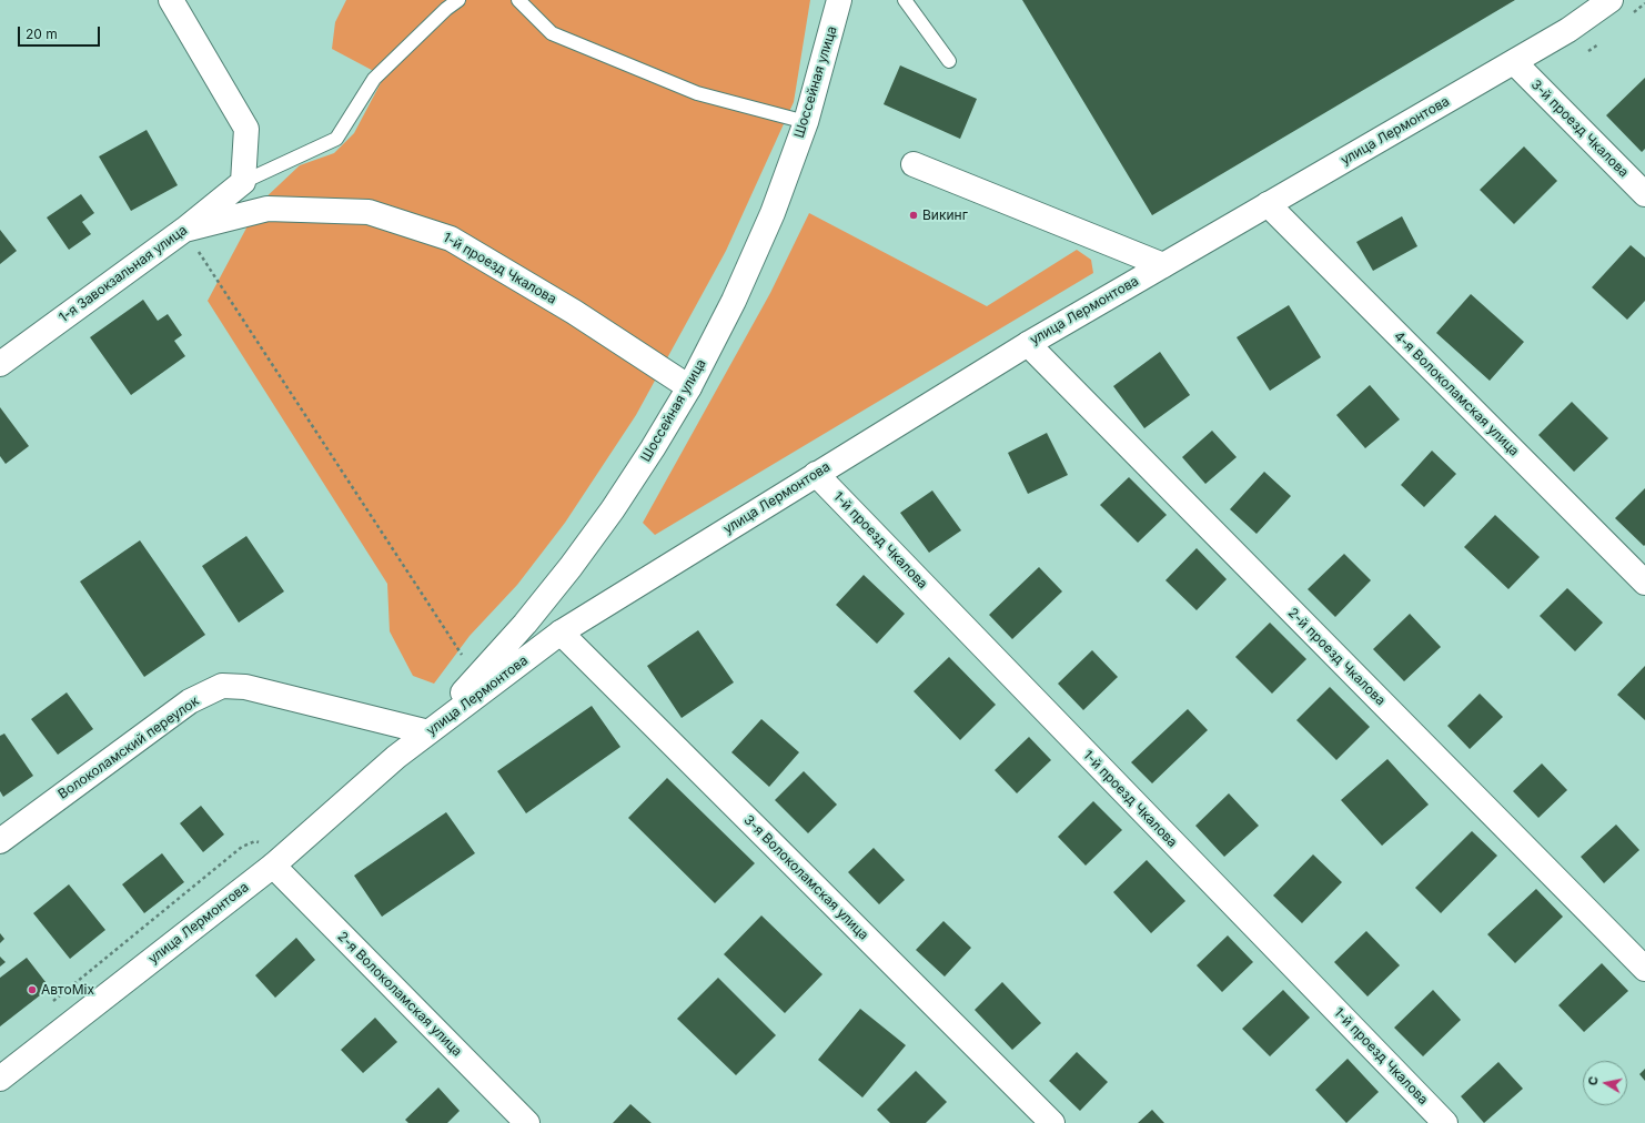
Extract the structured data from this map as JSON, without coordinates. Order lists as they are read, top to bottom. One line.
{"streets":{"street":["Шоссейная улица","3-й проезд Чкалова","улица Лермонтова","1-й проезд Чкалова","1-я Завокзальная улица","4-я Волоколамская улица","2-й проезд Чкалова","Волоколамский переулок","3-я Волоколамская улица","2-я Волоколамская улица"]},"crossings":[["Шоссейная улица","улица Лермонтова"],["Шоссейная улица","1-й проезд Чкалова"],["Шоссейная улица","Волоколамский переулок"],["3-й проезд Чкалова","улица Лермонтова"],["улица Лермонтова","1-й проезд Чкалова"],["улица Лермонтова","4-я Волоколамская улица"],["улица Лермонтова","2-й проезд Чкалова"],["улица Лермонтова","3-я Волоколамская улица"],["улица Лермонтова","2-я Волоколамская улица"],["1-й проезд Чкалова","1-я Завокзальная улица"]],"places":["Викинг","АвтоMix"],"scale_bar":"20 m","north":"left"}
